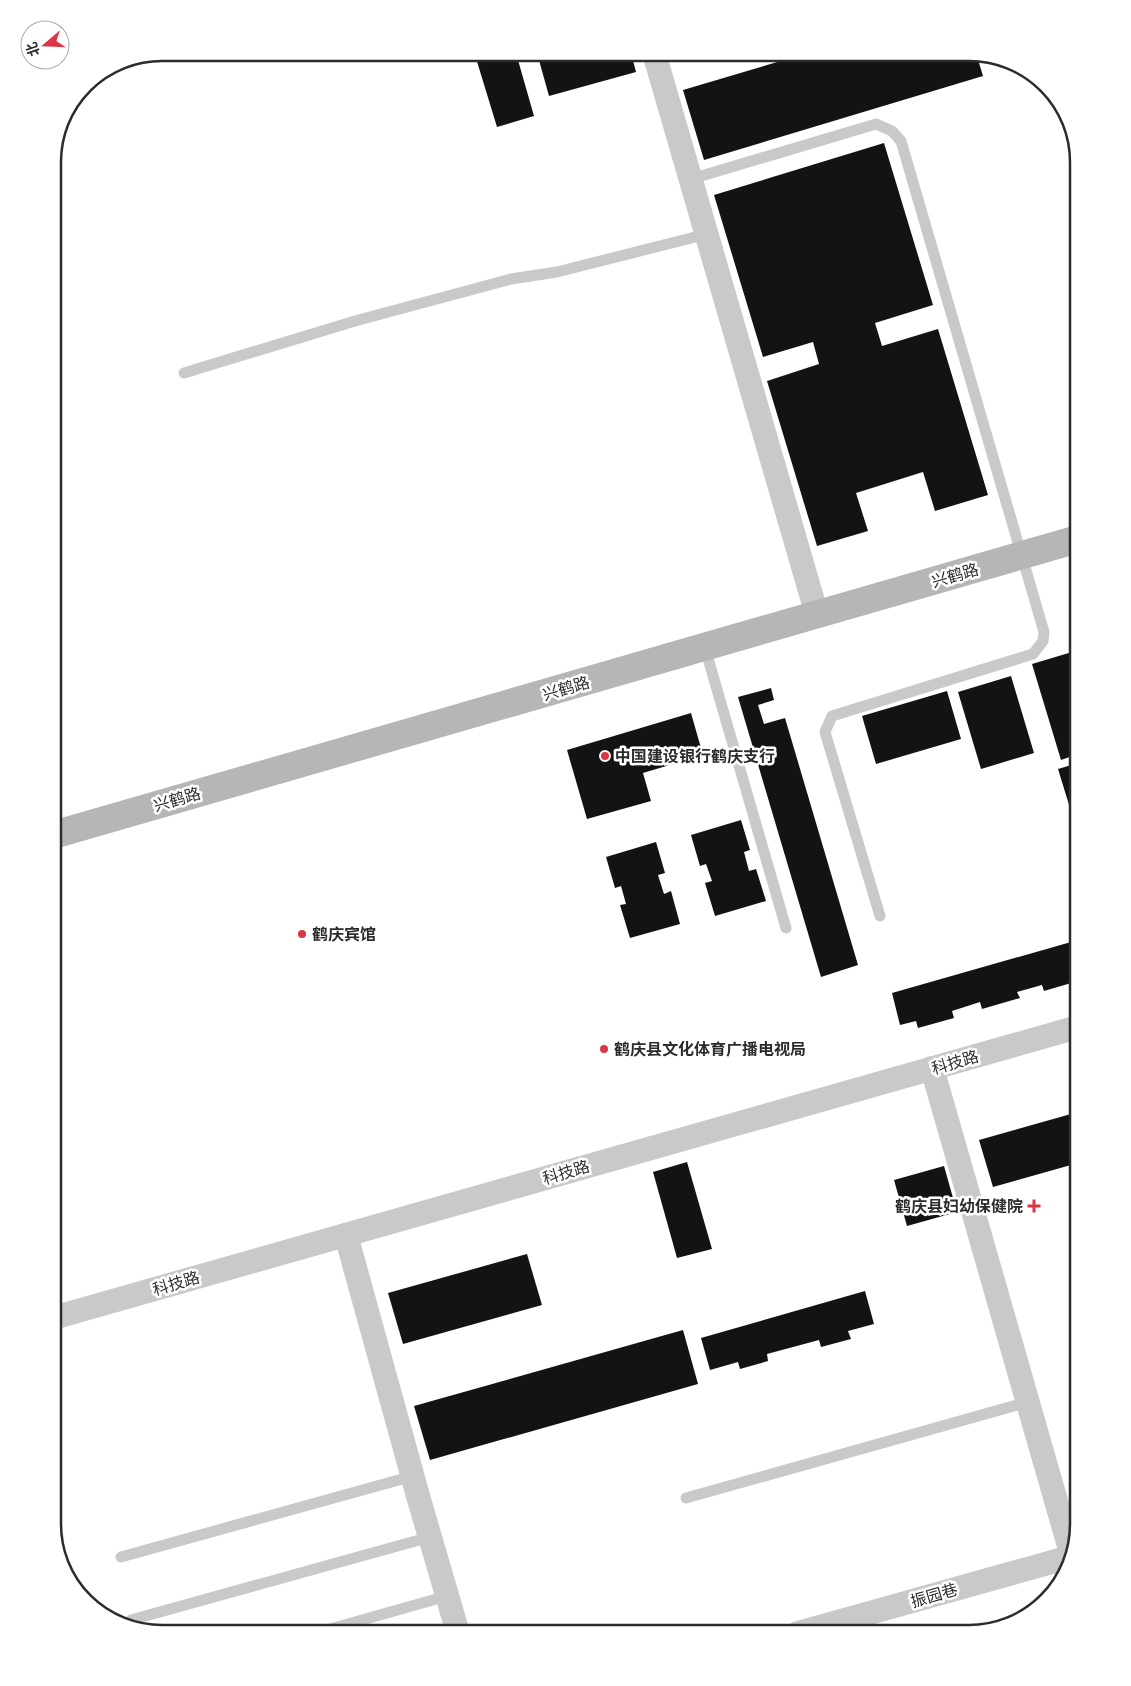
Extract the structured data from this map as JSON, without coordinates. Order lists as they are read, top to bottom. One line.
{"streets":{"main road":["兴鹤路"],"street":["科技路","振园巷"]},"places":{"other":["中国建设银行鹤庆支行","鹤庆宾馆","鹤庆县文化体育广播电视局"],"health":["鹤庆县妇幼保健院"]},"north":"left"}
